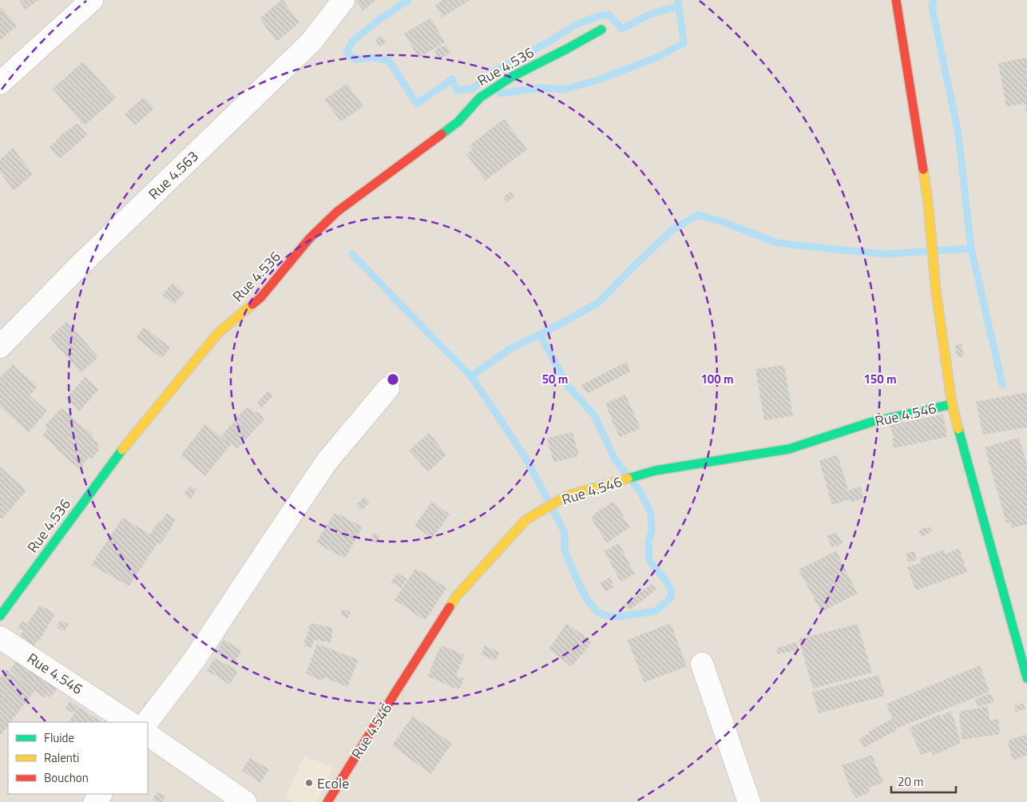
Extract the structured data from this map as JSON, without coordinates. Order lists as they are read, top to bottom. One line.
{"streets":{"street":["Rue 4.536","Rue 4.563","Rue 4.546"]},"places":["Ecole"],"legend":["Fluide","Ralenti","Bouchon"],"scale_bar":"20 m","rings":["50 m","100 m","150 m"]}
